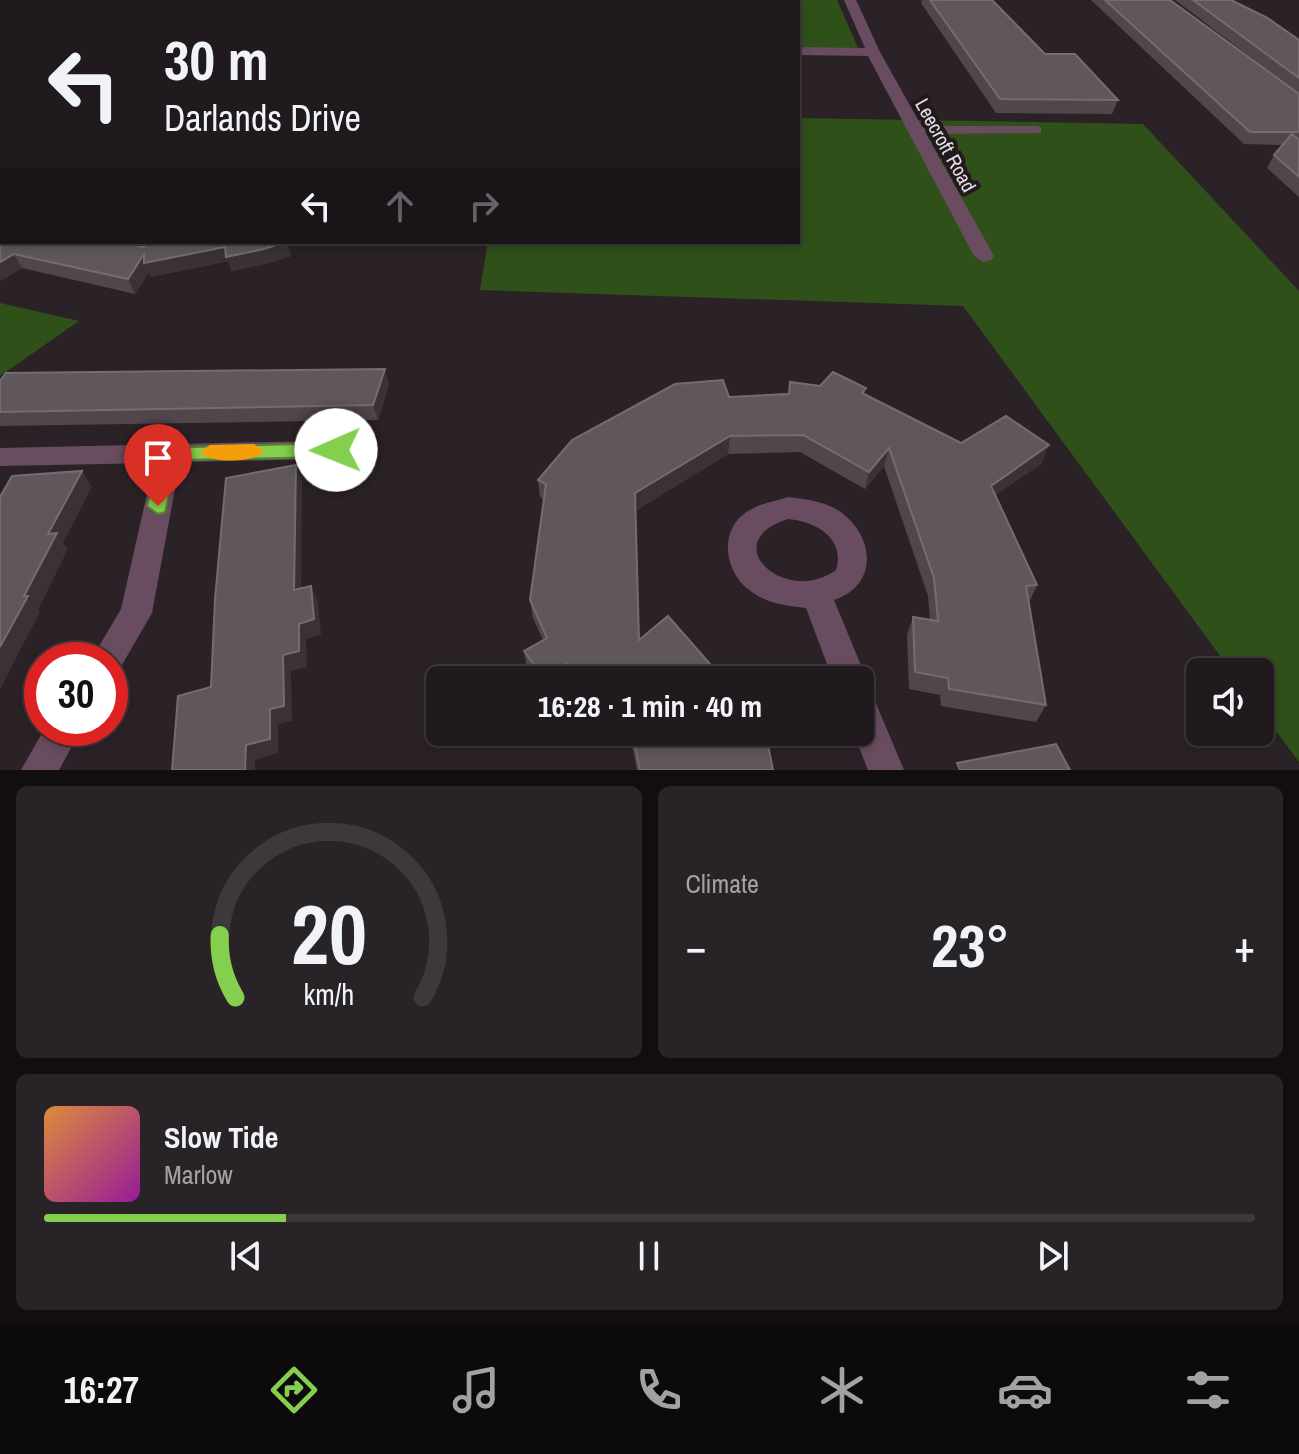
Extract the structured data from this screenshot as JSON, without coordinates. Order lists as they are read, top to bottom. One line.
{"streets":{"street":["Leecroft Road"]},"page":{"turn":["30 m","Darlands Drive"],"limit":"30","trip":"16:28 · 1 min · 40 m","tile":"Climate","heat":["−","23°","+"],"song":["Slow Tide","Marlow"],"tabs":"16:27","gauge":["20","km/h"]}}
